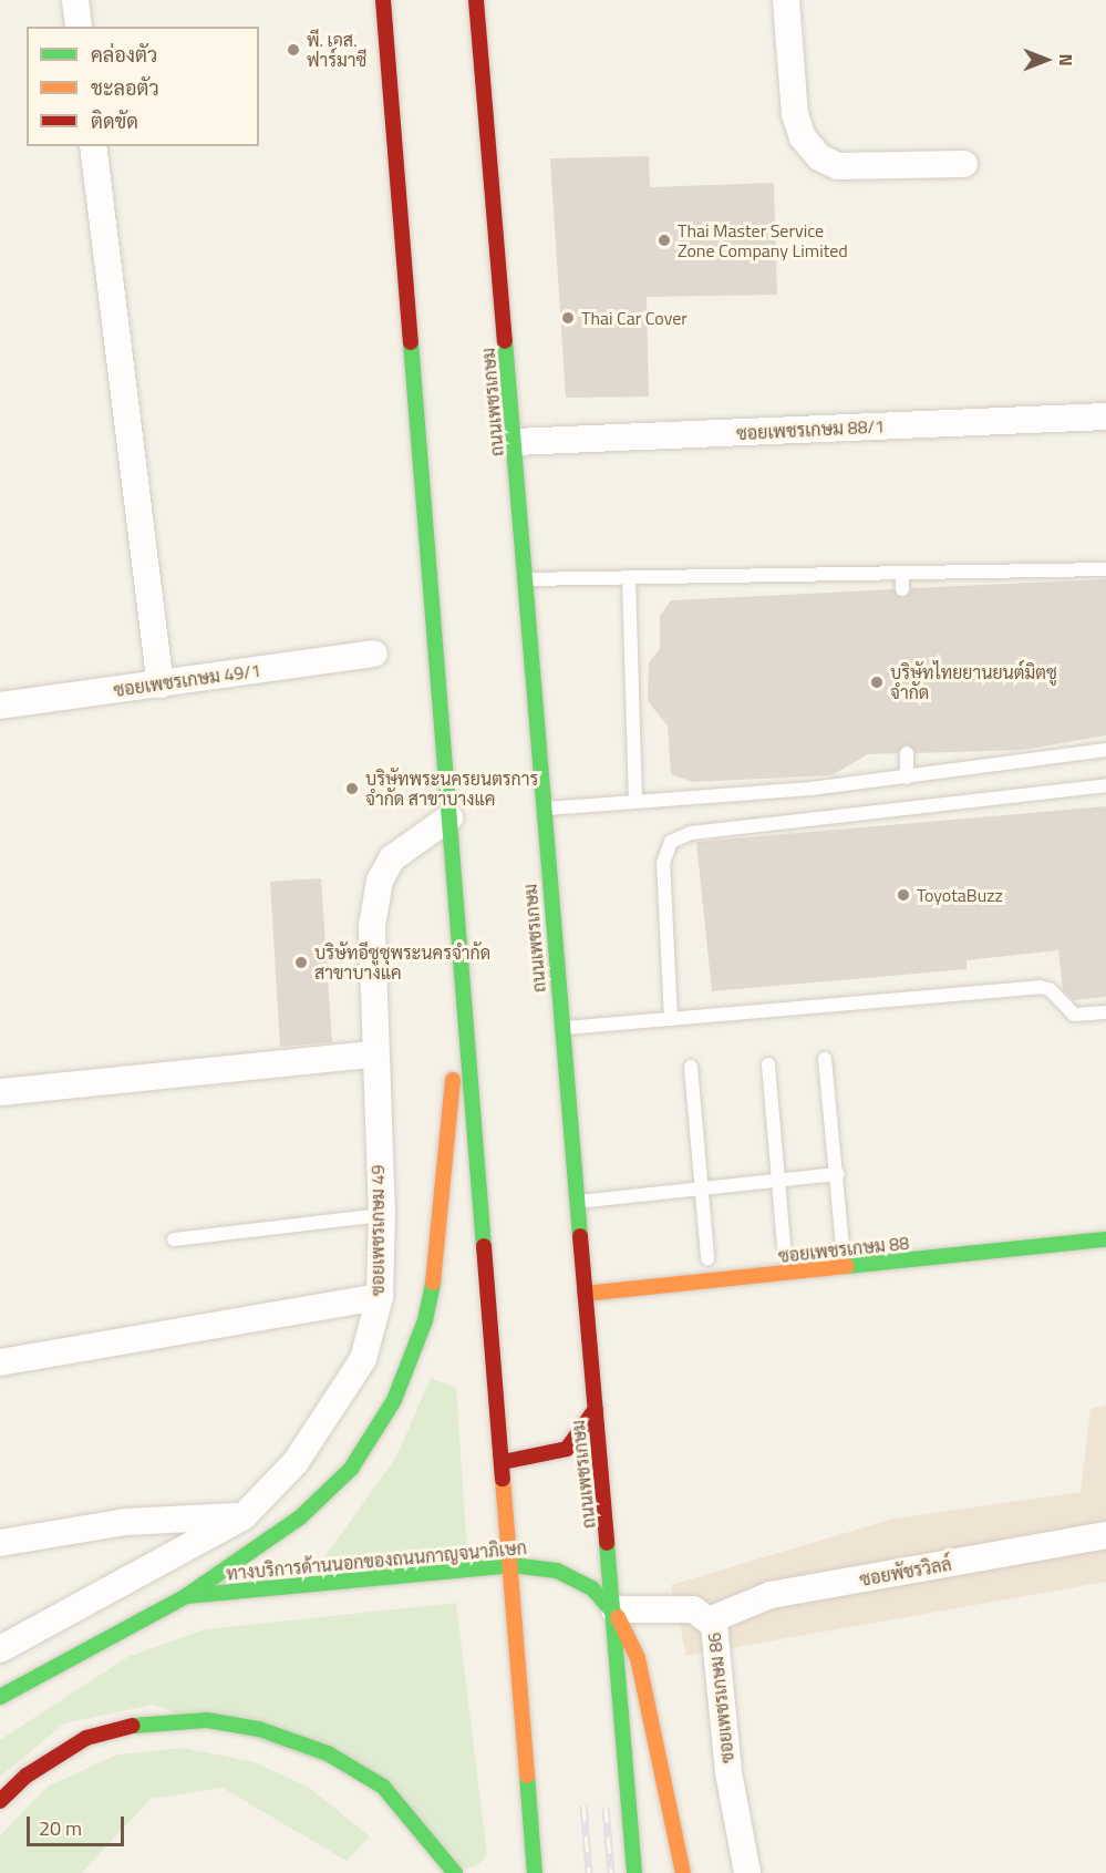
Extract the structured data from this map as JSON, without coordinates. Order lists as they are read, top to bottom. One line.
{"streets":{"main road":["ถนนเพชรเกษม","ซอยเพชรเกษม 88","ทางบริการด้านนอกของถนนกาญจนาภิเษก"],"street":["ซอยเพชรเกษม 88/1","ซอยเพชรเกษม 49/1","ซอยเพชรเกษม 49","ซอยพัชรวิลล์","ซอยเพชรเกษม 86"]},"crossings":[["ถนนเพชรเกษม","ซอยเพชรเกษม 88/1"],["ถนนเพชรเกษม","ซอยเพชรเกษม 88"],["ถนนเพชรเกษม","ทางบริการด้านนอกของถนนกาญจนาภิเษก"],["ถนนเพชรเกษม","ซอยเพชรเกษม 86"],["ทางบริการด้านนอกของถนนกาญจนาภิเษก","ซอยเพชรเกษม 86"],["ซอยพัชรวิลล์","ซอยเพชรเกษม 86"]],"places":["พี. เอส. ฟาร์มาซี","Thai Master Service Zone Company Limited","Thai Car Cover","บริษัทไทยยานยนต์มิตซู จำกัด","บริษัทพระนครยนตรการ จำกัด สาขาบางแค","ToyotaBuzz","บริษัทอีซูซุพระนครจำกัด สาขาบางแค"],"legend":["คล่องตัว","ชะลอตัว","ติดขัด"],"scale_bar":"20 m","north":"right"}
